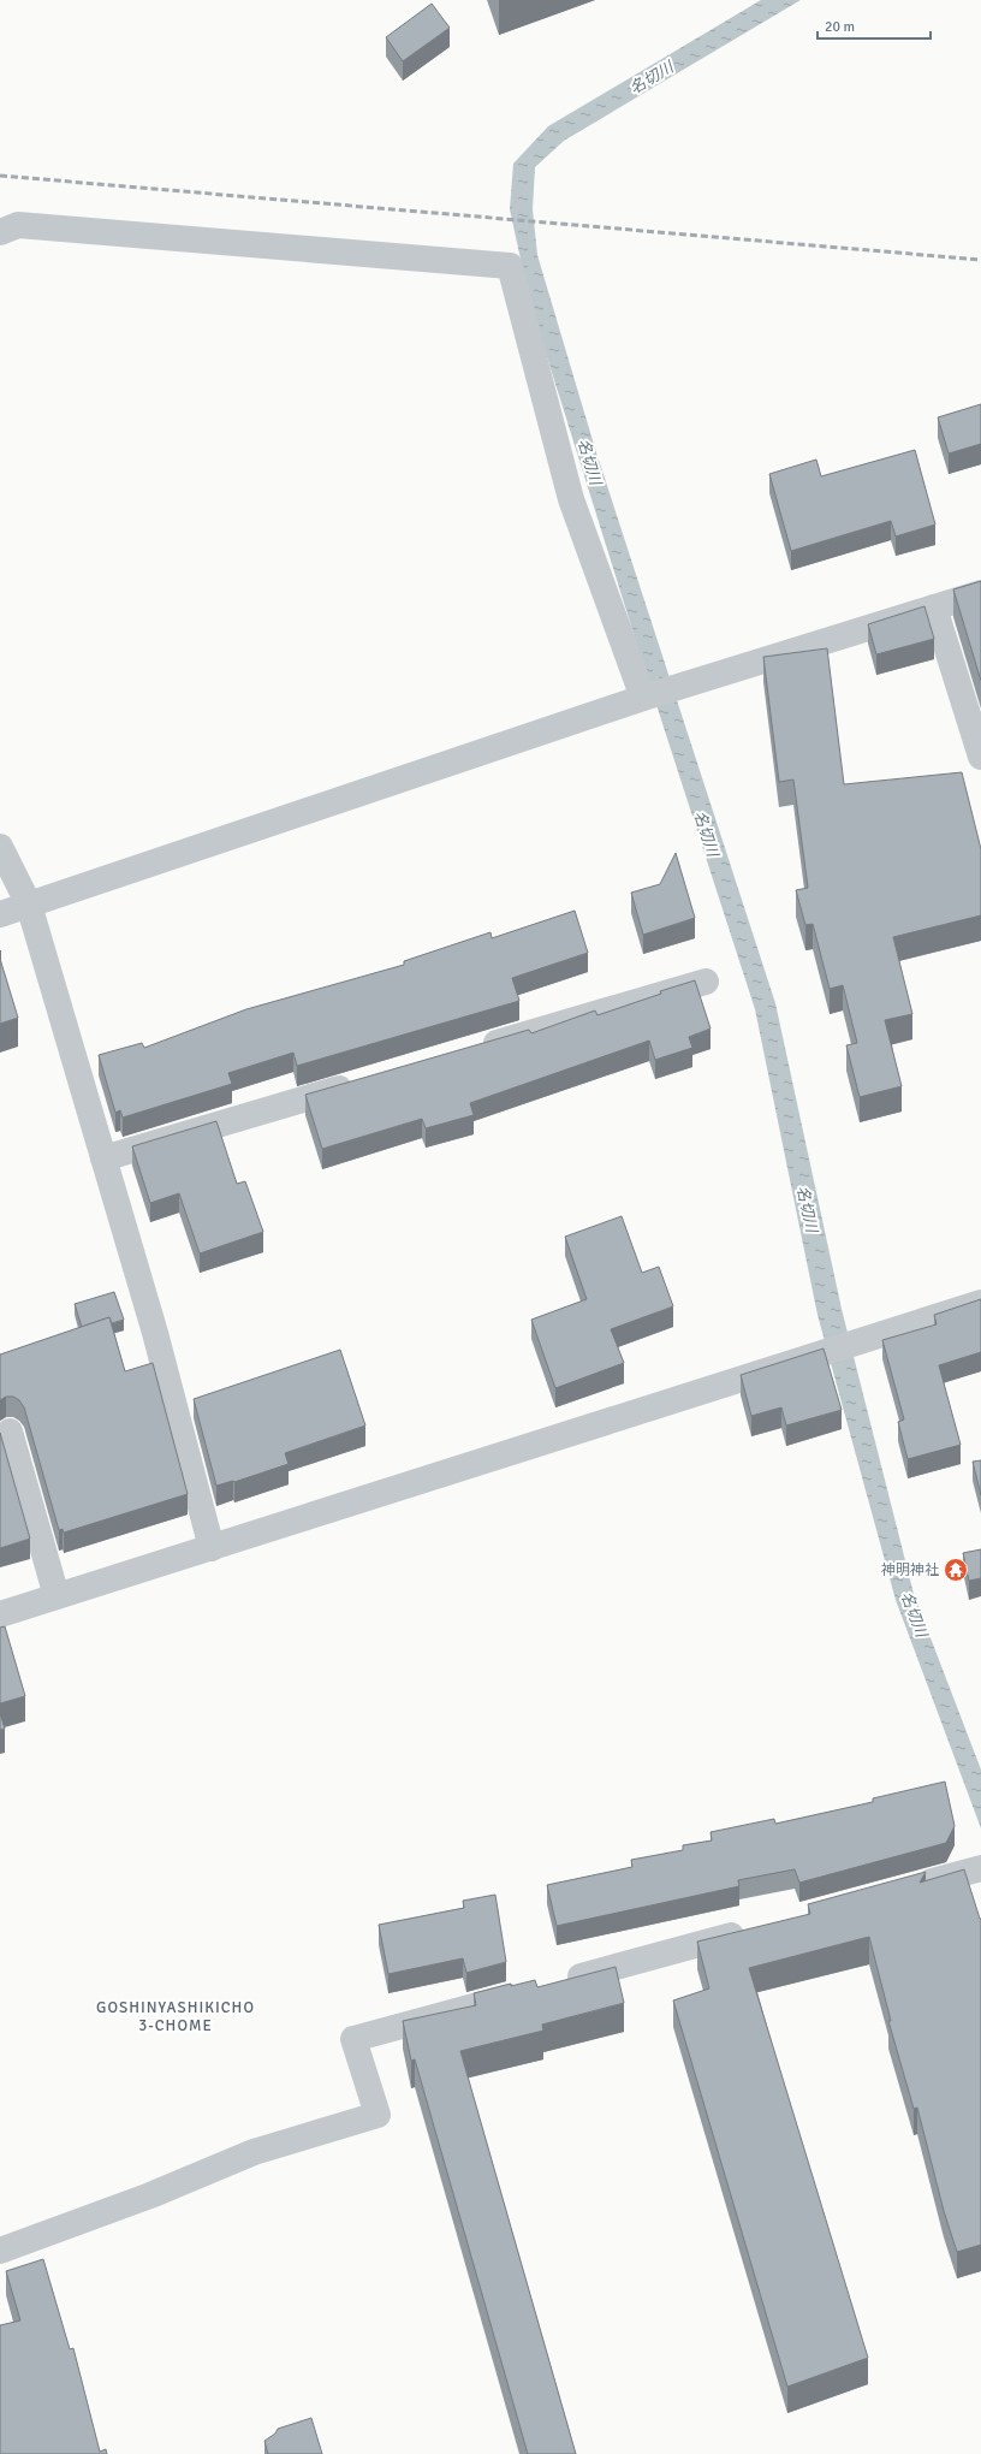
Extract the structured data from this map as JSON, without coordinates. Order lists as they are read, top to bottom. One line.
{"districts":["GOSHINYASHIKICHO 3-CHOME"],"water":["名切川"],"places":{"temple":["神明神社"]},"scale_bar":"20 m"}
